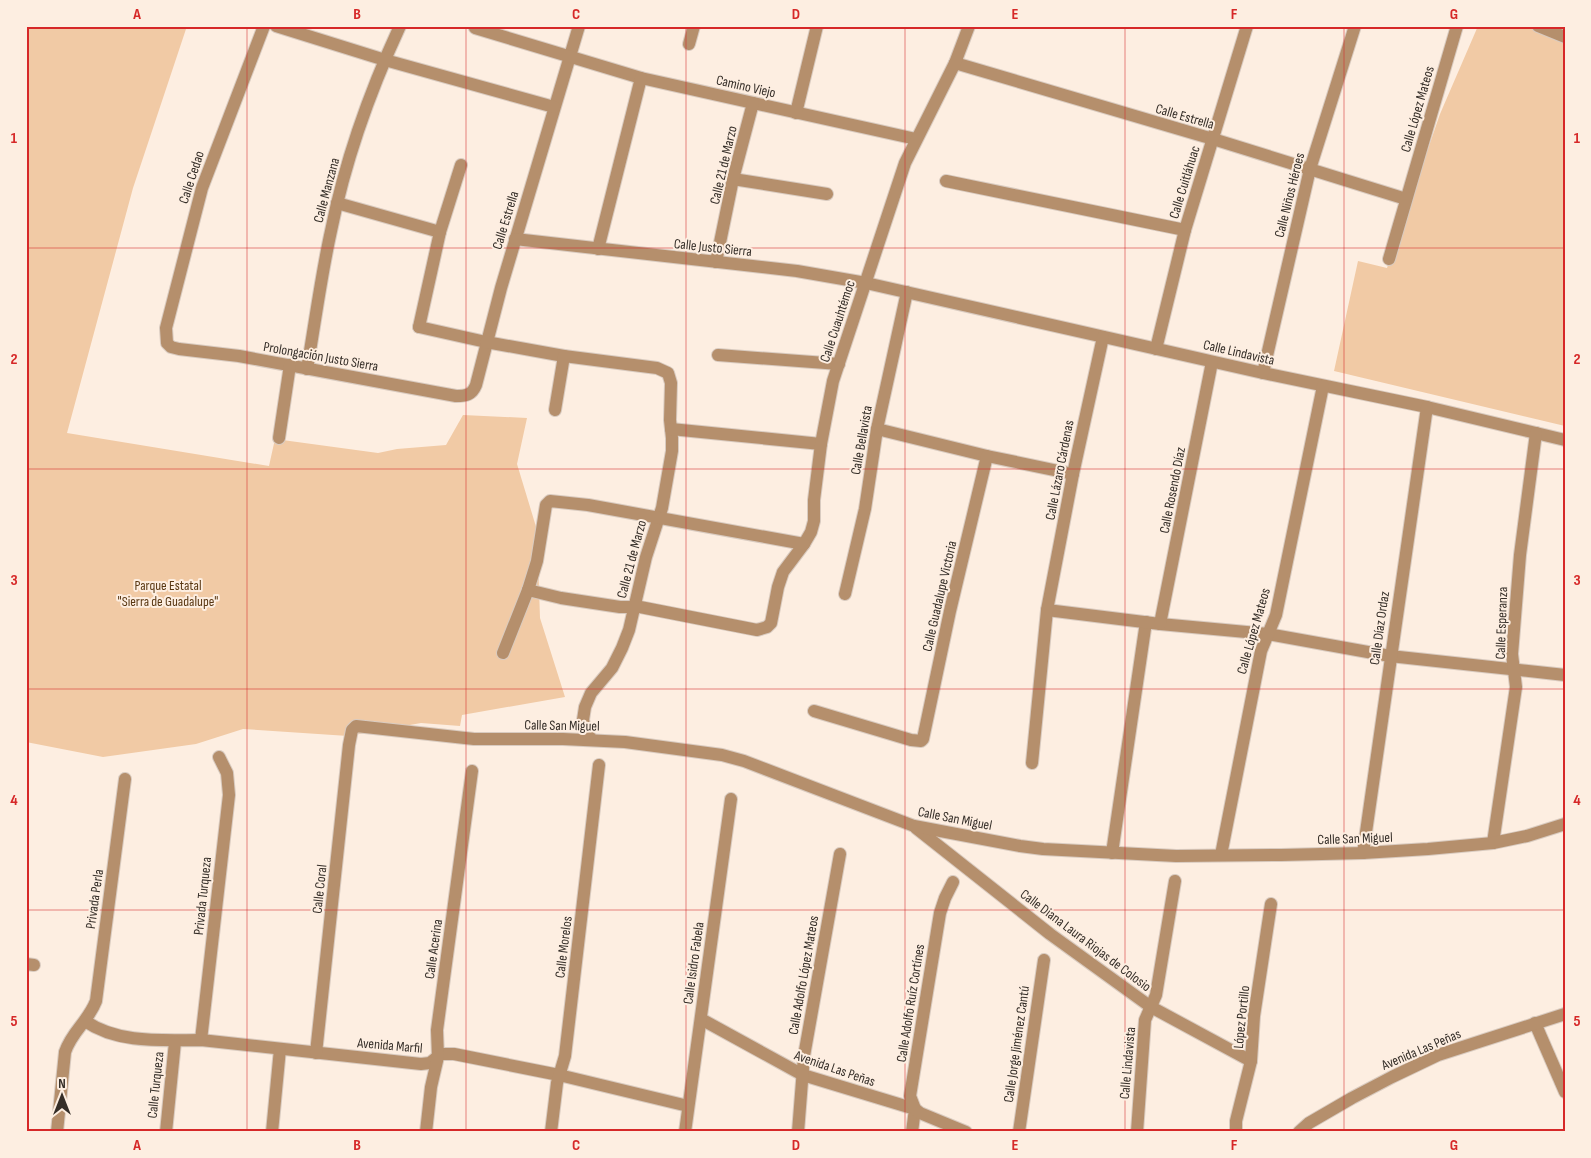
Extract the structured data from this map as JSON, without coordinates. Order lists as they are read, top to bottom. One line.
{"streets":{"street":["Camino Viejo","Calle López Mateos","Calle Estrella","Calle 21 de Marzo","Calle Cedao","Calle Cuitláhuac","Calle Manzana","Calle Niños Héroes","Calle Justo Sierra","Calle Cuauhtémoc","Calle Lindavista","Prolongación Justo Sierra","Calle Bellavista","Calle Lázaro Cárdenas","Calle Rosendo Díaz","Calle Guadalupe Victoria","Calle Esperanza","Calle Díaz Ordaz","Calle San Miguel","Calle Coral","Privada Turqueza","Privada Perla","Calle Diana Laura Riojas de Colosio","Calle Morelos","Calle Acerina","Calle Isidro Fabela","Calle Adolfo López Mateos","Calle Adolfo Ruíz Cortínes","López Portillo","Calle Jorge Jiménez Cantú","Avenida Marfil","Avenida Las Peñas","Calle Turqueza"]},"crossings":[["Camino Viejo","Calle Estrella"],["Camino Viejo","Calle 21 de Marzo"],["Camino Viejo","Calle Cuauhtémoc"],["Calle López Mateos","Calle Estrella"],["Calle López Mateos","Calle Lindavista"],["Calle López Mateos","Calle San Miguel"],["Calle Estrella","Calle Cuitláhuac"],["Calle Estrella","Calle Niños Héroes"],["Calle Estrella","Calle Justo Sierra"],["Calle Estrella","Calle Cuauhtémoc"],["Calle Estrella","Prolongación Justo Sierra"],["Calle 21 de Marzo","Calle Justo Sierra"],["Calle 21 de Marzo","Calle Cuauhtémoc"],["Calle 21 de Marzo","Calle San Miguel"],["Calle Cedao","Prolongación Justo Sierra"],["Calle Cuitláhuac","Calle Lindavista"],["Calle Manzana","Prolongación Justo Sierra"],["Calle Niños Héroes","Calle Lindavista"],["Calle Justo Sierra","Calle Cuauhtémoc"],["Calle Justo Sierra","Calle Lindavista"],["Calle Justo Sierra","Calle Bellavista"],["Calle Lindavista","Calle Bellavista"],["Calle Lindavista","Calle Lázaro Cárdenas"],["Calle Lindavista","Calle Rosendo Díaz"],["Calle Lindavista","Calle Esperanza"],["Calle Lindavista","Calle Díaz Ordaz"],["Calle Lindavista","Calle Diana Laura Riojas de Colosio"],["Calle Esperanza","Calle San Miguel"],["Calle Díaz Ordaz","Calle San Miguel"],["Calle San Miguel","Calle Coral"],["Calle San Miguel","Calle Diana Laura Riojas de Colosio"],["Calle Coral","Avenida Marfil"],["Privada Turqueza","Avenida Marfil"],["Privada Perla","Avenida Marfil"],["Calle Diana Laura Riojas de Colosio","López Portillo"],["Calle Morelos","Avenida Marfil"],["Calle Acerina","Avenida Marfil"],["Calle Isidro Fabela","Avenida Marfil"],["Calle Isidro Fabela","Avenida Las Peñas"],["Calle Adolfo López Mateos","Avenida Las Peñas"],["Calle Adolfo Ruíz Cortínes","Avenida Las Peñas"],["Avenida Marfil","Calle Turqueza"]],"parks":["Parque Estatal \"Sierra de Guadalupe\""],"north":"top","grid":{"columns":["A","B","C","D","E","F","G"],"rows":["1","2","3","4","5"]}}
